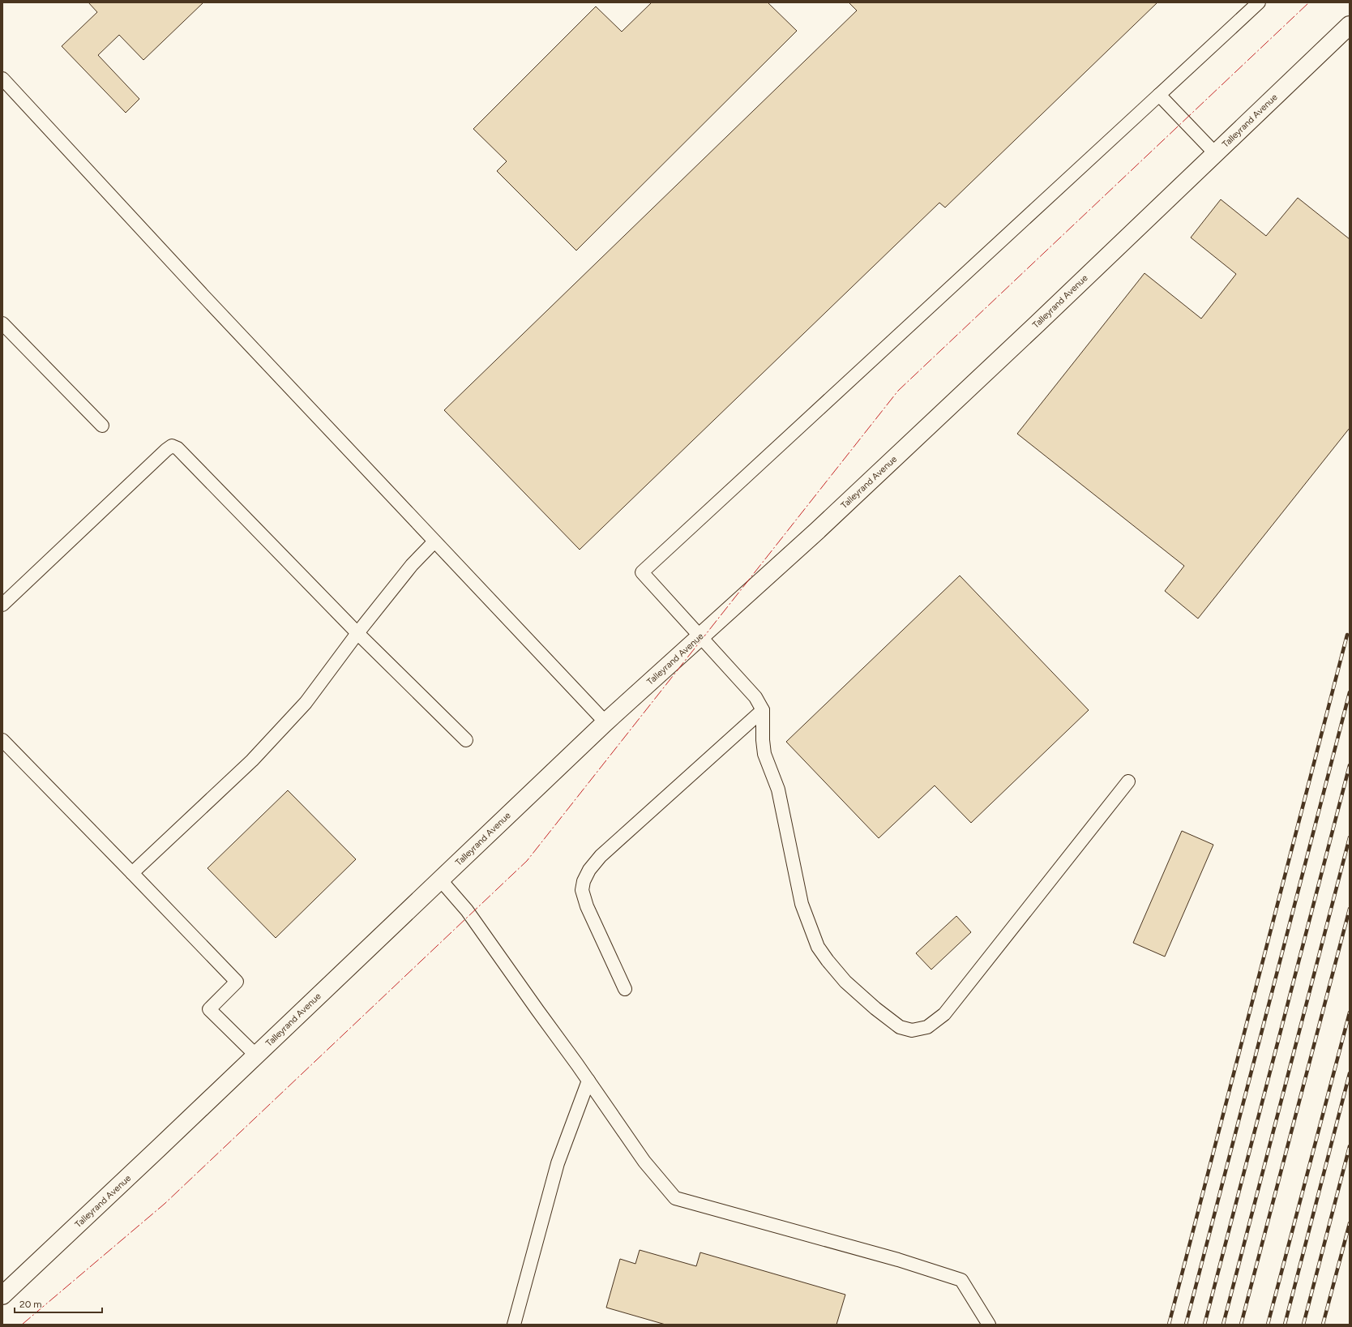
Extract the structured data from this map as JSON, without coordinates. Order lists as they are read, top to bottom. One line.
{"streets":{"street":["Talleyrand Avenue"]},"scale_bar":"20 m"}
